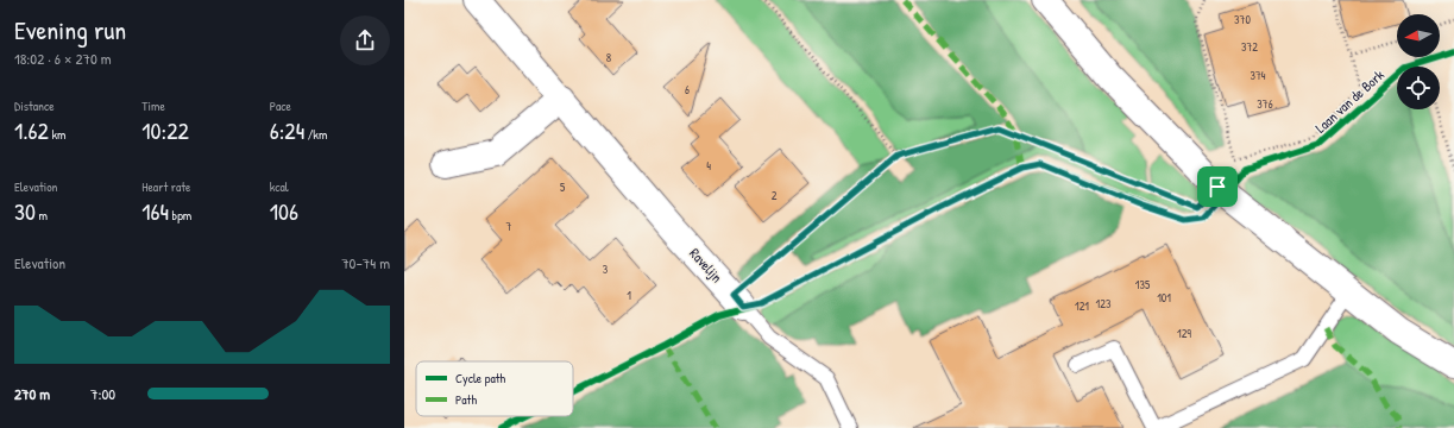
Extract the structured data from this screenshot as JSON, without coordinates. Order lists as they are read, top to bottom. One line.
{"streets":{"street":["Ravelijn"],"cycle path":["Laan van de Bork"]},"house_numbers":["370","372","8","374","6","376","4","5","2","7","3","135","1","101","123","121","129"],"legend":["Cycle path","Path"],"north":"left","page":{"heading":["Evening run","18:02 · 6 × 270 m"],"stats":[["Distance","1.62 km"],["Time","10:22"],["Pace","6:24 /km"],["Elevation","30 m"],["Heart rate","164 bpm"],["kcal","106"]],"chart":["Elevation","70–74 m"],"list":[{"name":"270 m","note":"7:00"}]}}
